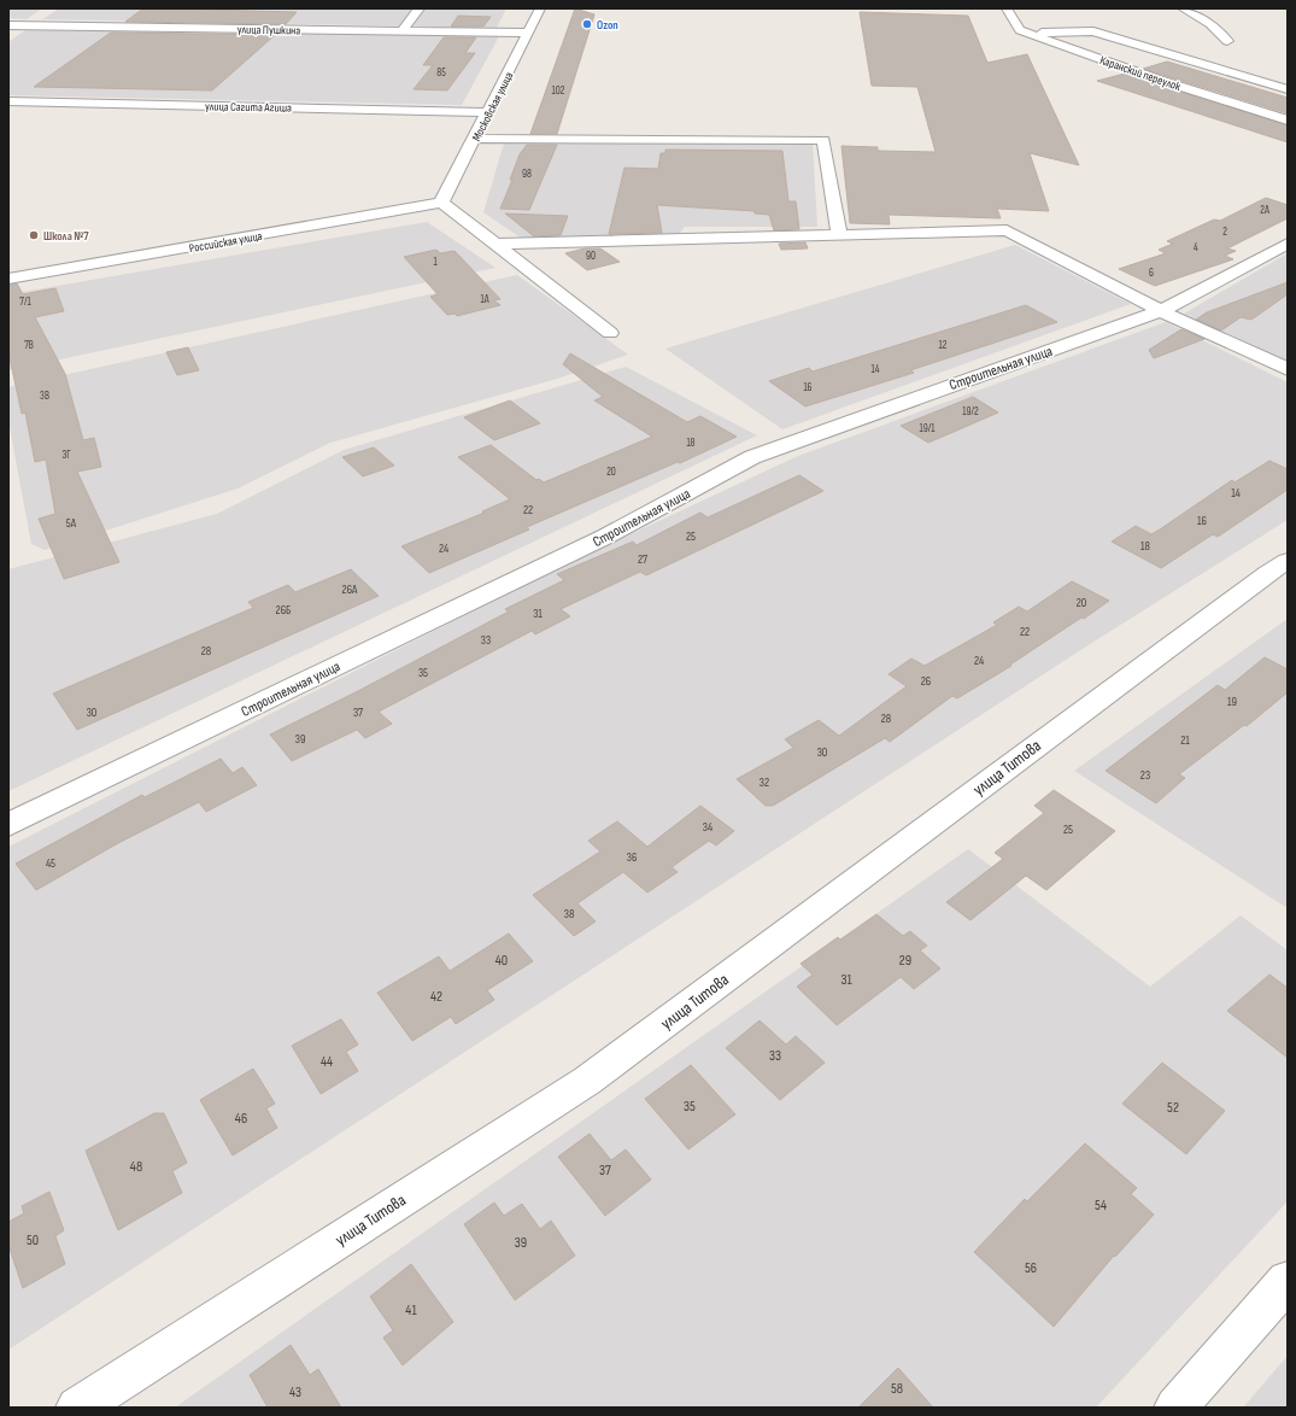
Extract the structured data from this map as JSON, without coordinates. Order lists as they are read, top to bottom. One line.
{"streets":{"street":["улица Пушкина","Каранский переулок","улица Сагита Агиша","Московская улица","Российская улица","Строительная улица","улица Титова"]},"crossings":[["улица Пушкина","Московская улица"],["улица Сагита Агиша","Московская улица"],["Московская улица","Российская улица"]],"places":["Ozon","Школа №7"],"house_numbers":["85","102","98","2А","2","4","90","1","6","1А","7/1","7В","12","14","16","3В","19/2","19/1","18","3Г","20","14","22","16","5А","25","18","24","27","26А","20","26Б","31","22","33","28","24","35","26","19","30","37","28","39","21","30","23","32","34","25","36","45","38","40","29","31","42","33","44","35","52","46","48","37","54","50","39","56","41","58","43"]}
